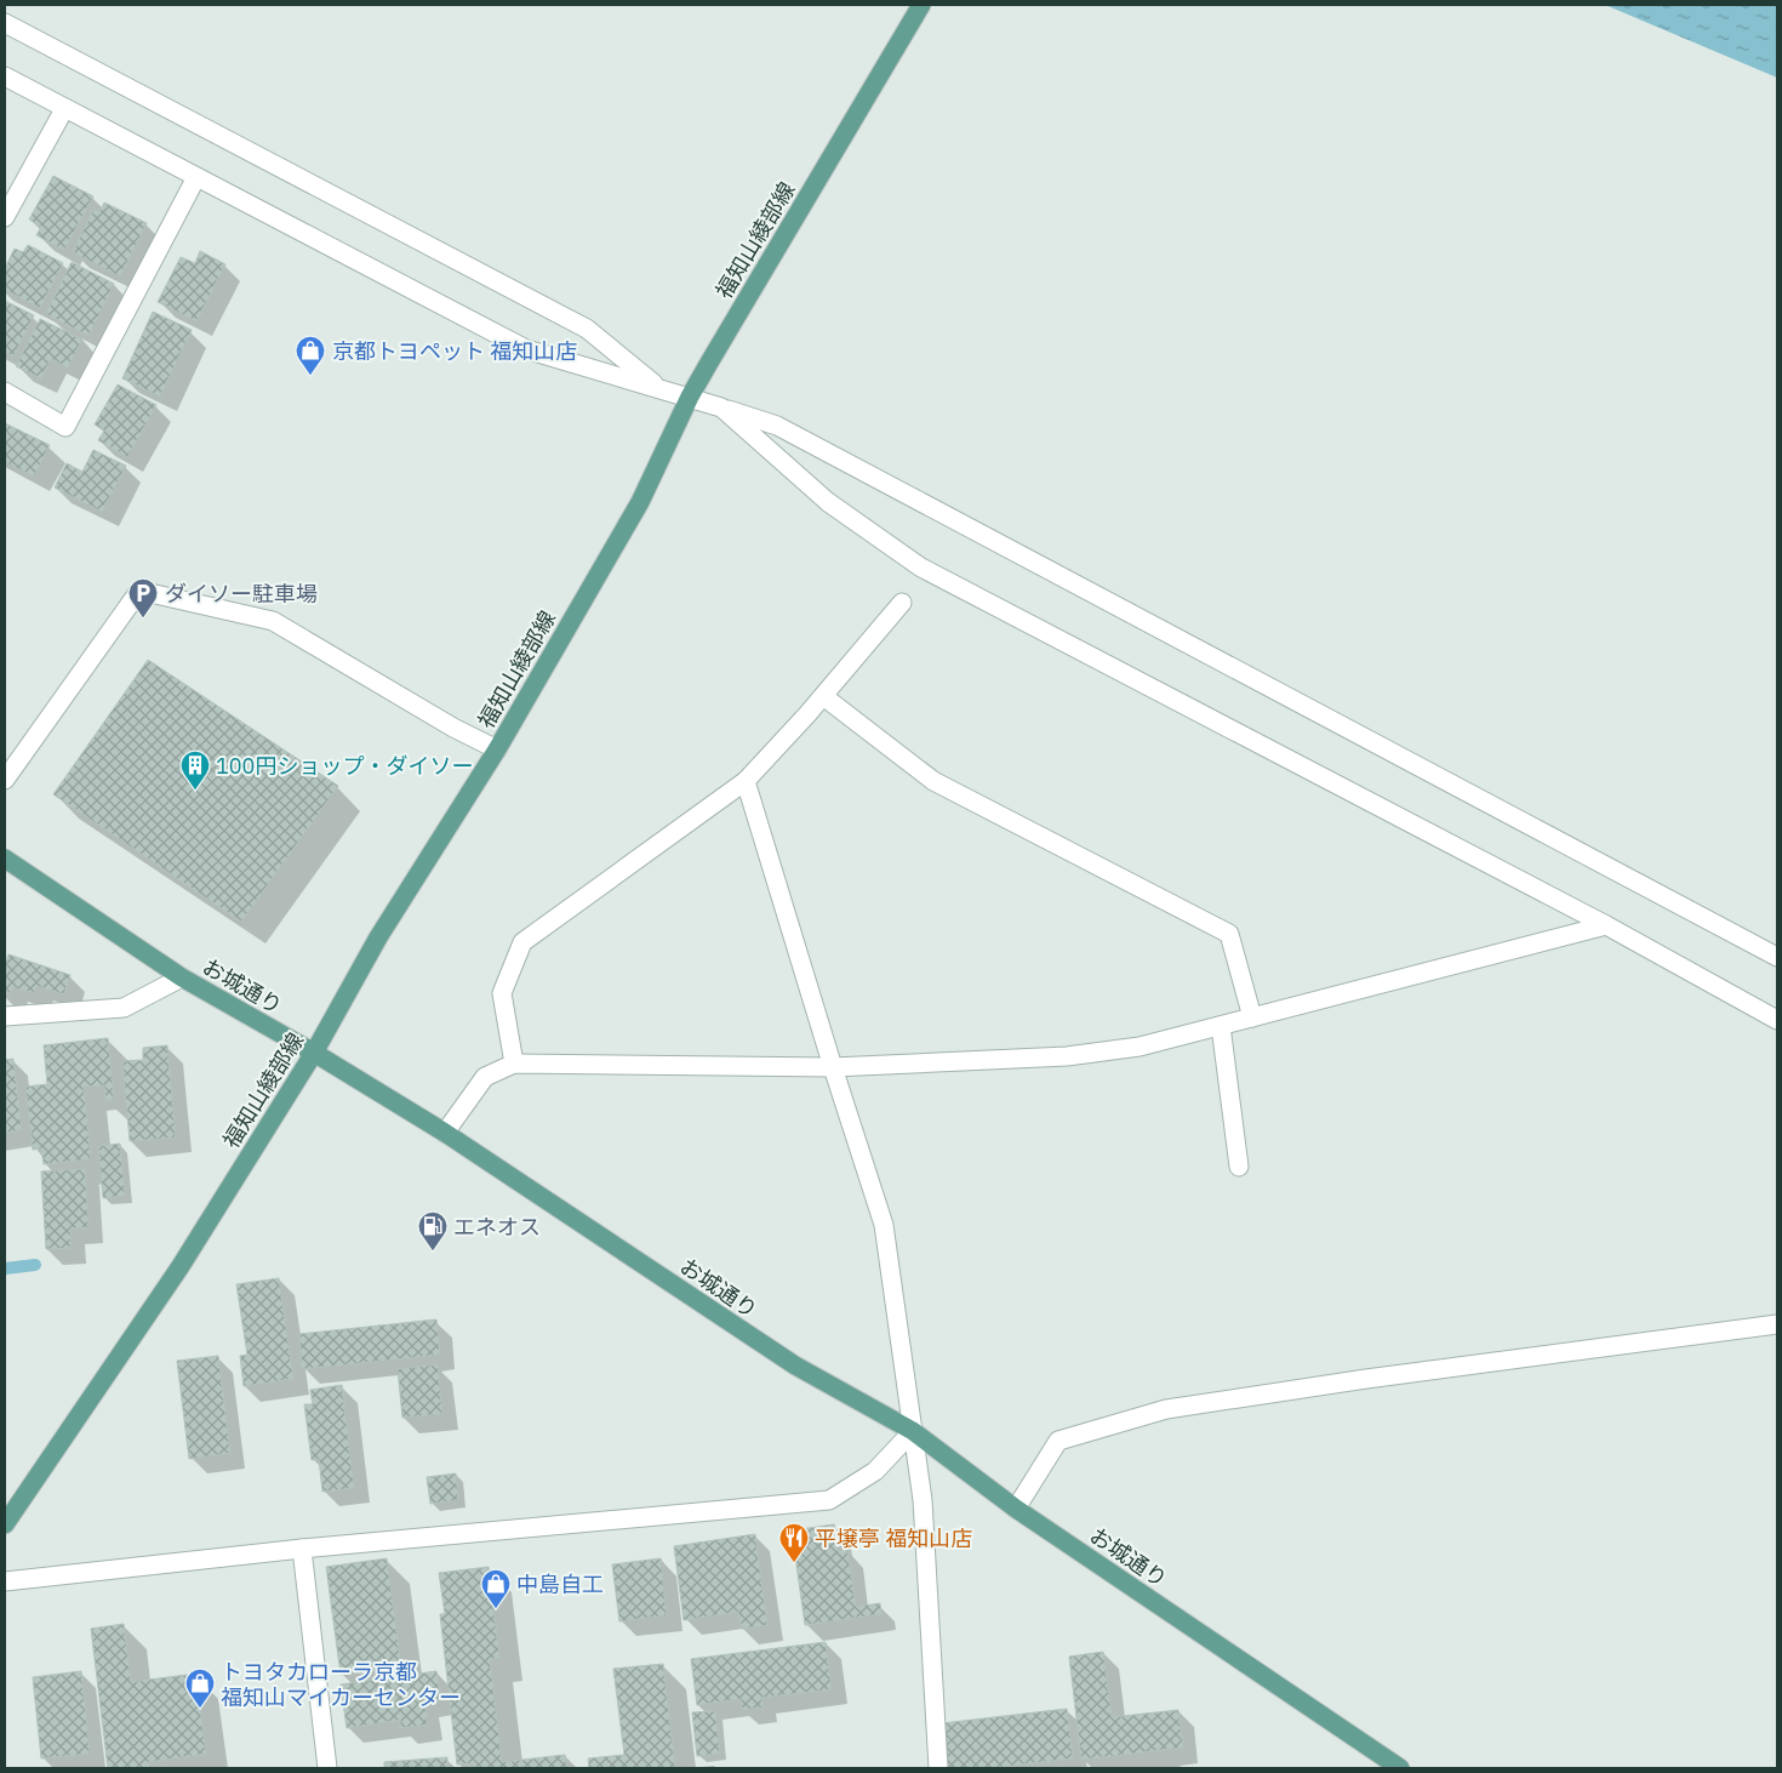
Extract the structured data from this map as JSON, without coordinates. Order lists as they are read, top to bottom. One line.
{"streets":{"main road":["福知山綾部線","お城通り"]},"crossings":[["福知山綾部線","お城通り"]],"places":{"shop":["京都トヨペット 福知山店","中島自工","トヨタカローラ京都 福知山マイカーセンター"],"parking":["ダイソー駐車場"],"building":["100円ショップ・ダイソー"],"fuel station":["エネオス"],"restaurant":["平壌亭 福知山店"]}}
